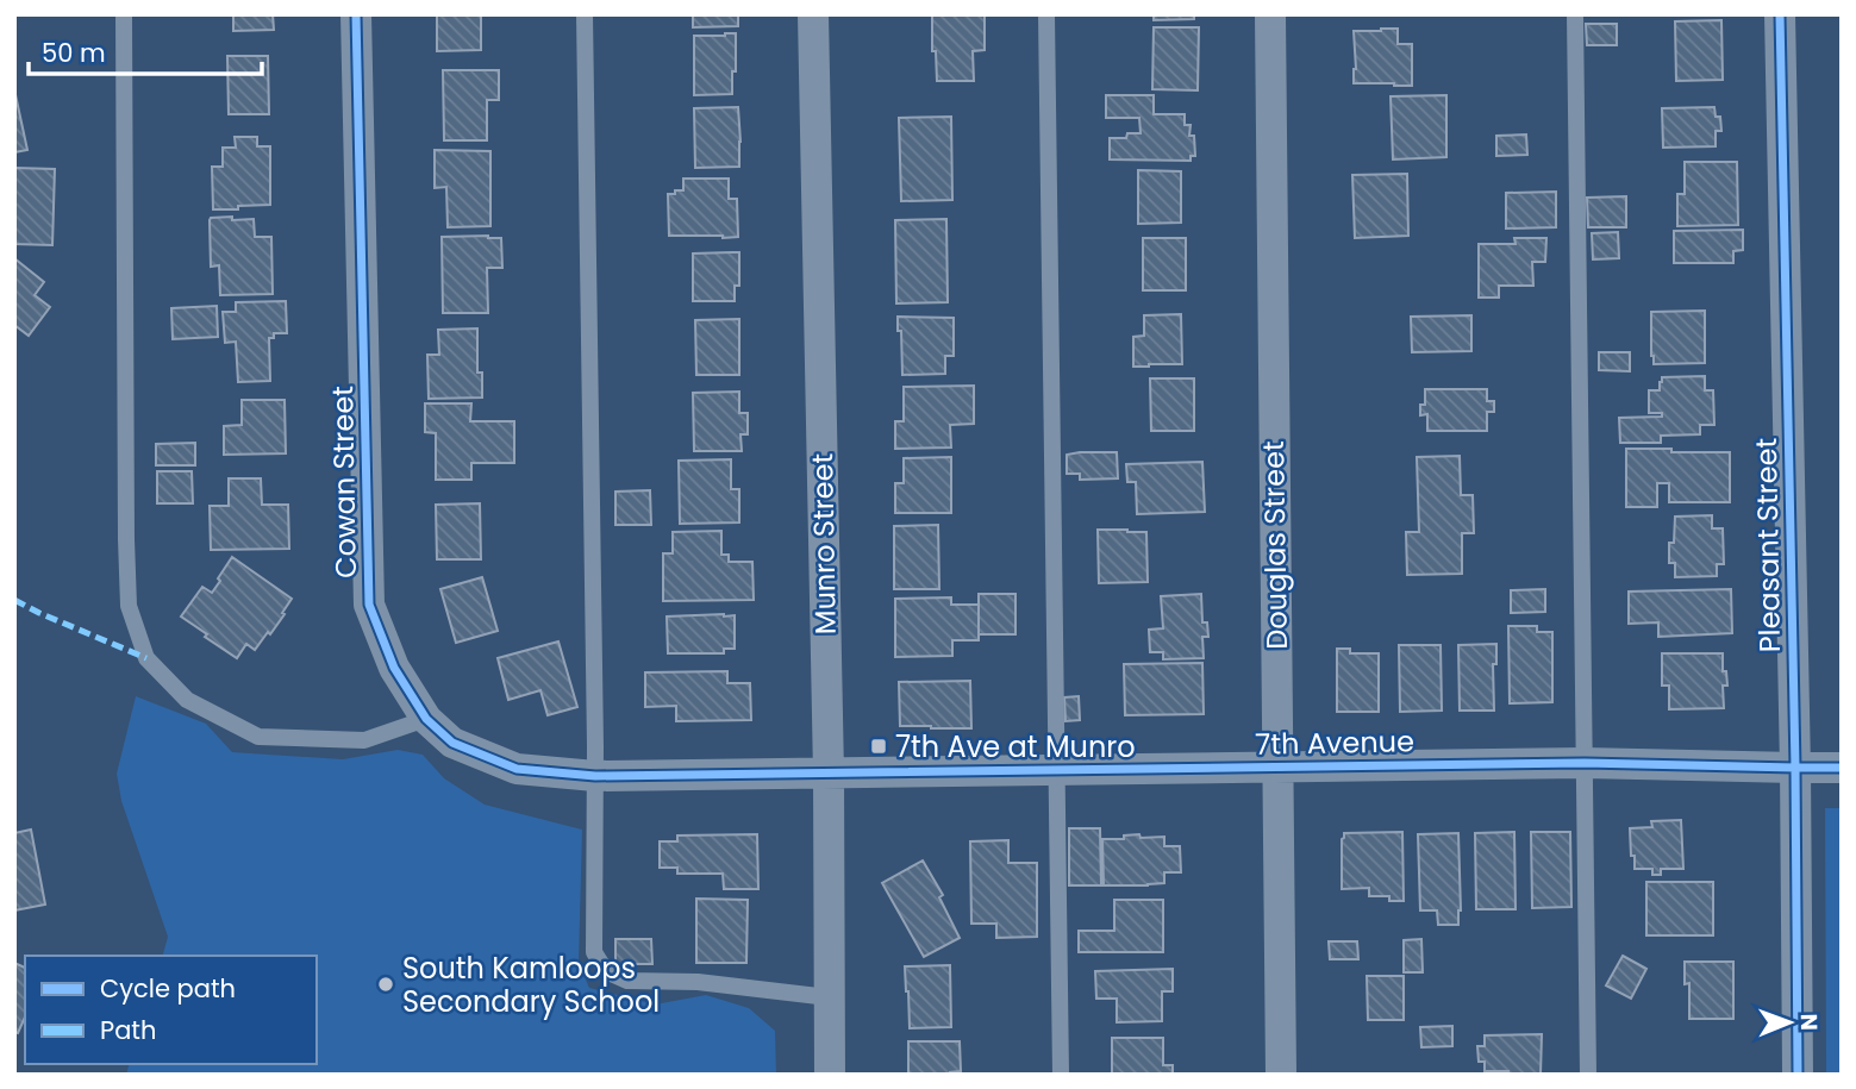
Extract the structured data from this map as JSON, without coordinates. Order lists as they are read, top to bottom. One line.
{"streets":{"street":["Cowan Street","Munro Street","Douglas Street","Pleasant Street","7th Avenue"]},"crossings":[["Cowan Street","Munro Street"],["Cowan Street","7th Avenue"],["Munro Street","7th Avenue"],["Douglas Street","7th Avenue"],["Pleasant Street","7th Avenue"]],"places":{"transit":["7th Ave at Munro"],"other":["South Kamloops Secondary School"]},"legend":["Cycle path","Path"],"scale_bar":"50 m","north":"right"}
